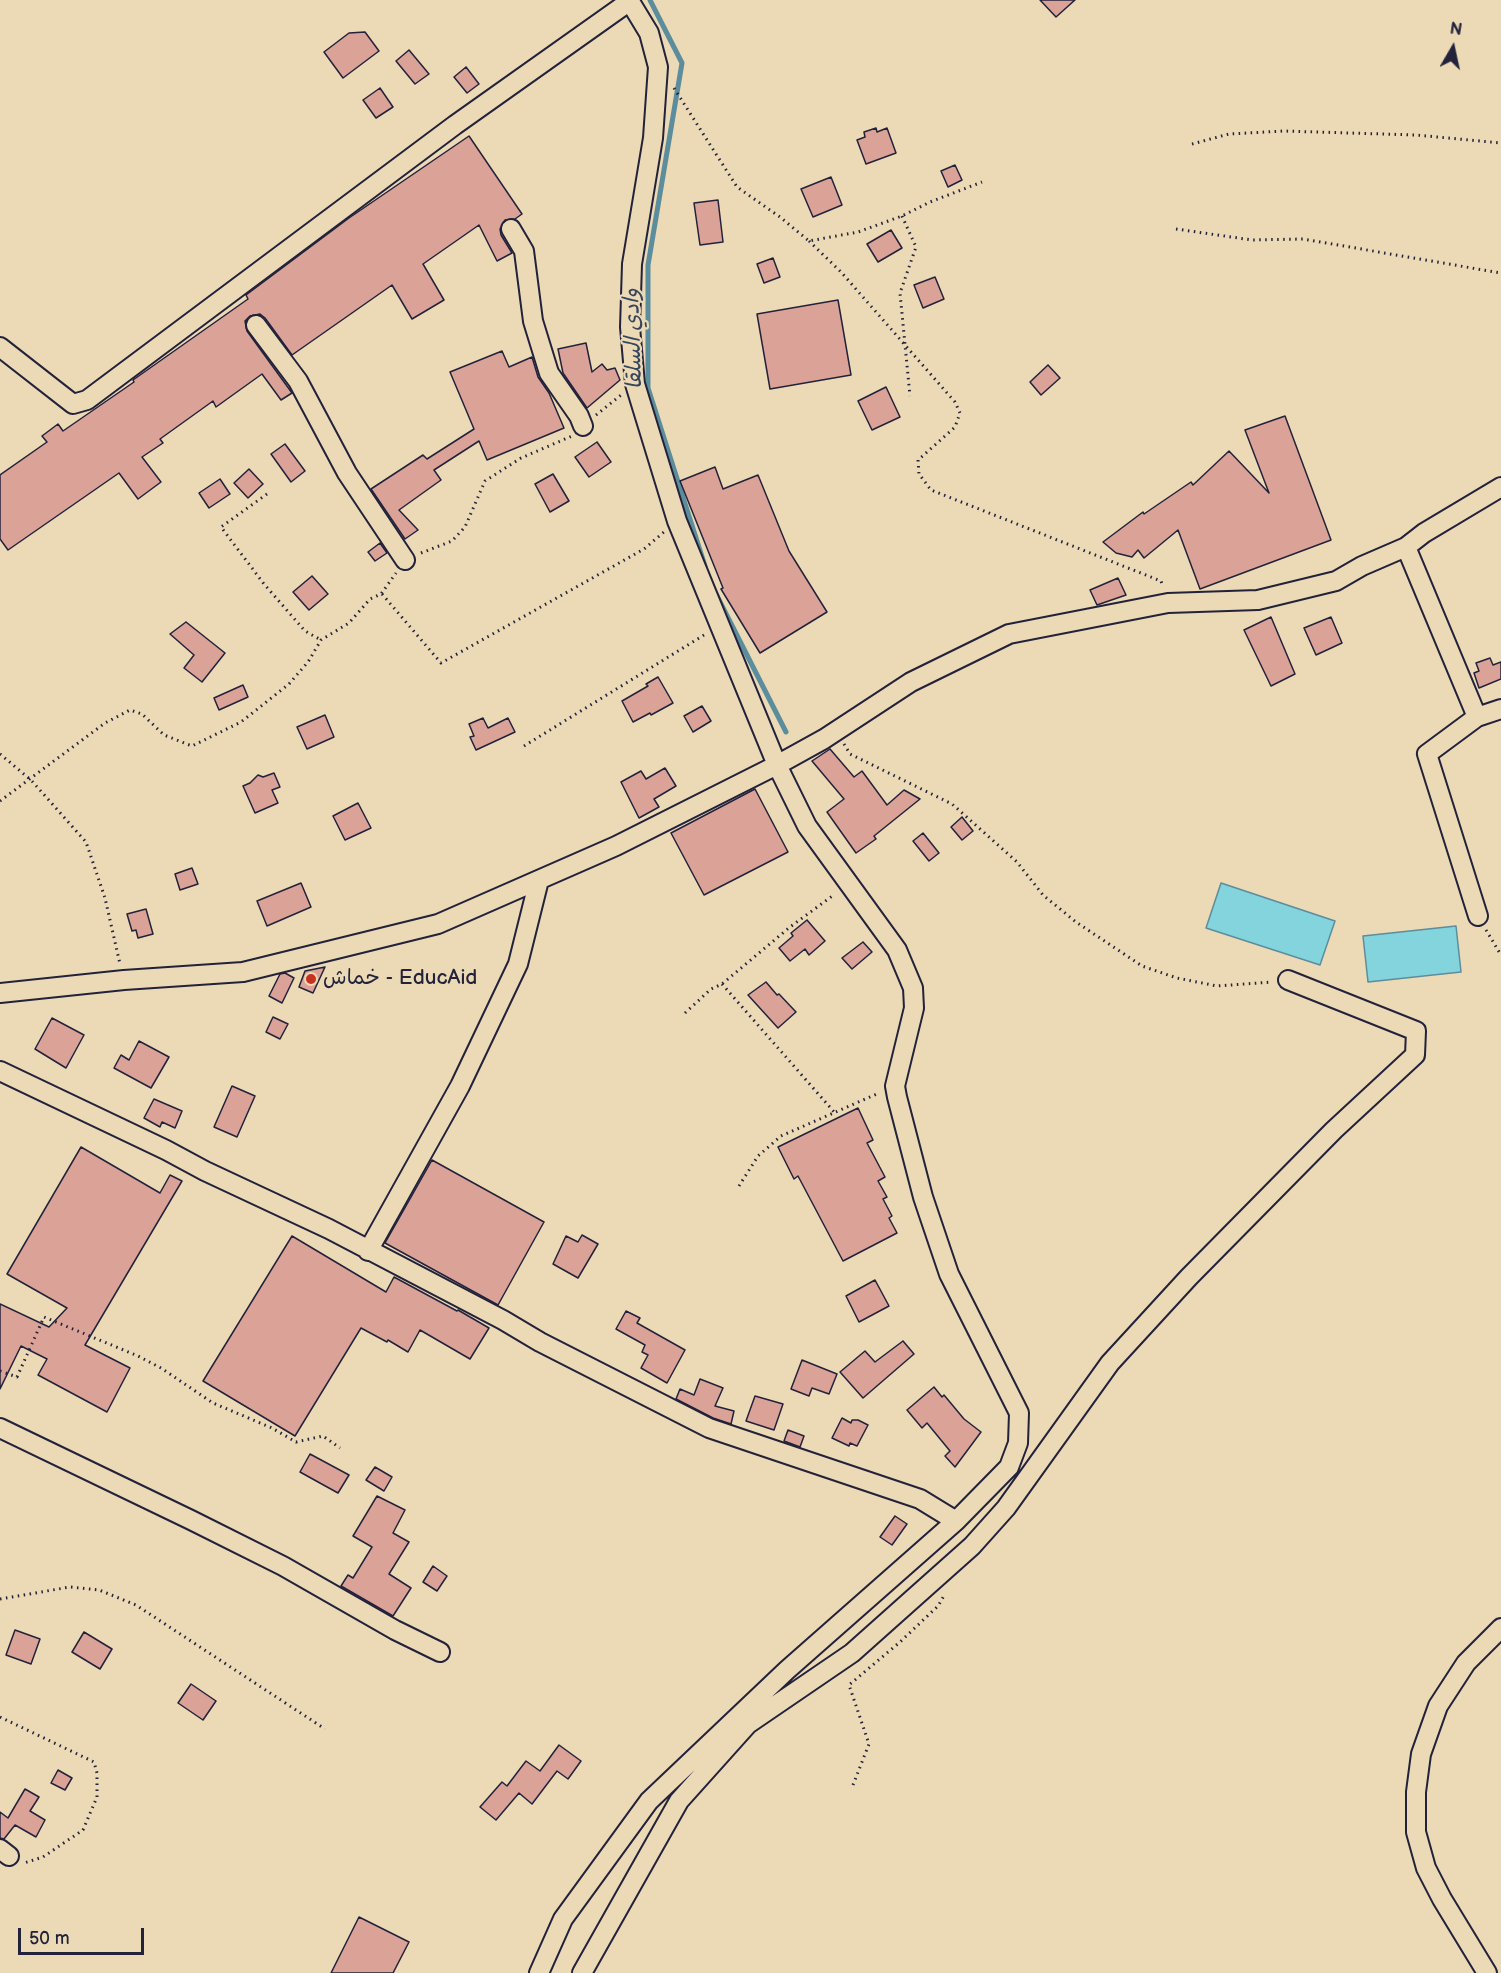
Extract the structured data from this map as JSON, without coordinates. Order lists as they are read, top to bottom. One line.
{"water":["وادي السلقا"],"places":["خماش - EducAid"],"scale_bar":"50 m","north":"top"}
